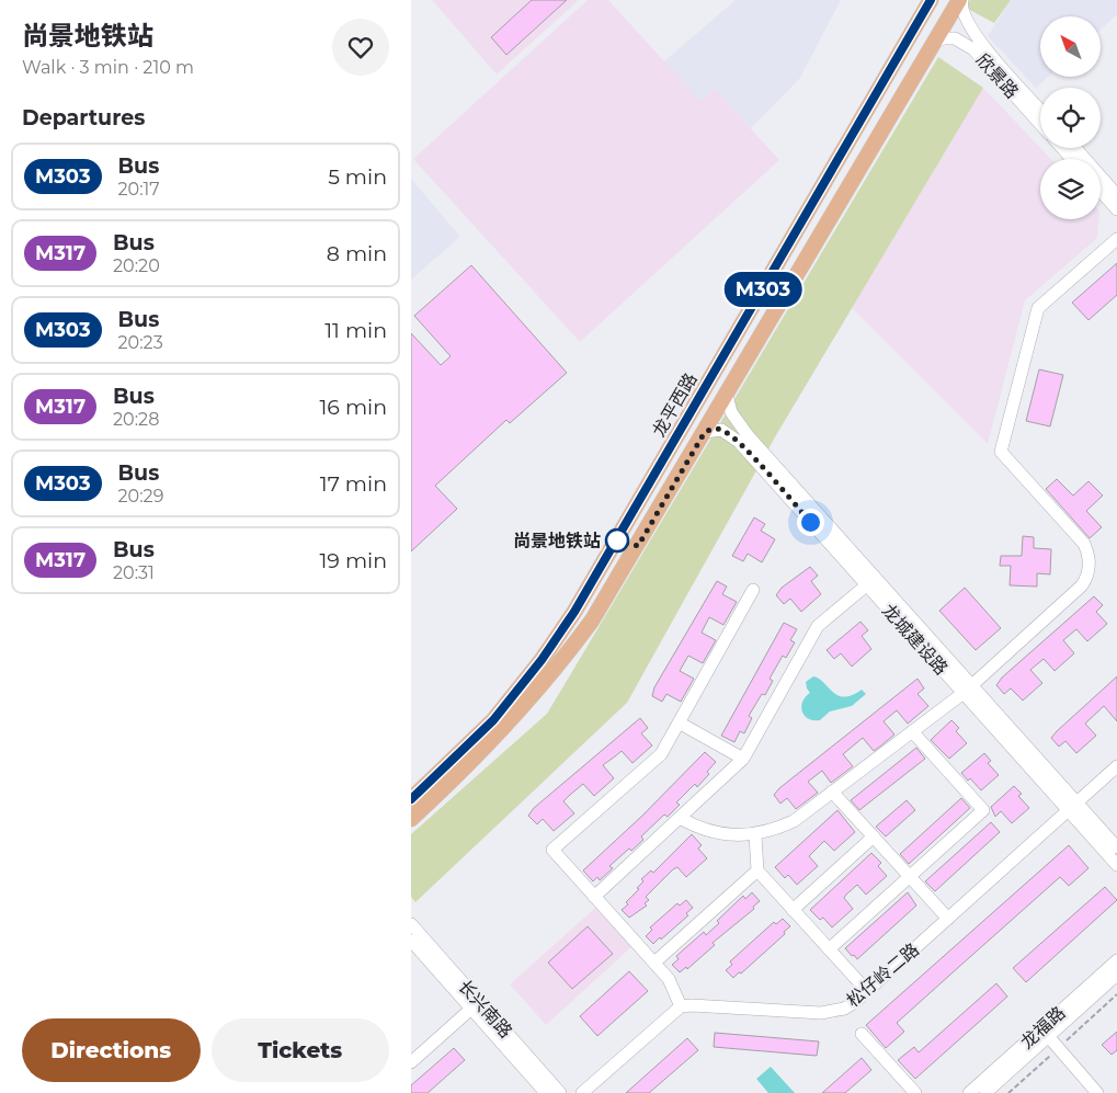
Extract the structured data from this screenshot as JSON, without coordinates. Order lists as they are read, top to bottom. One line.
{"streets":{"main road":["龙平西路"],"street":["欣景路","龙城建设路","松仔岭二路","长兴南路","龙福路"]},"crossings":[["龙城建设路","松仔岭二路"]],"places":["尚景地铁站"],"lines":["bus line M303"],"north":"top left","page":{"heading":[["尚景地铁站","Walk · 3 min · 210 m"],"Departures"],"on_map":"M303","list":[{"mark":"M303","name":"Bus","note":"20:17","value":"5 min"},{"mark":"M317","name":"Bus","note":"20:20","value":"8 min"},{"mark":"M303","name":"Bus","note":"20:23","value":"11 min"},{"mark":"M317","name":"Bus","note":"20:28","value":"16 min"},{"mark":"M303","name":"Bus","note":"20:29","value":"17 min"},{"mark":"M317","name":"Bus","note":"20:31","value":"19 min"}],"buttons":["Directions","Tickets"]}}
